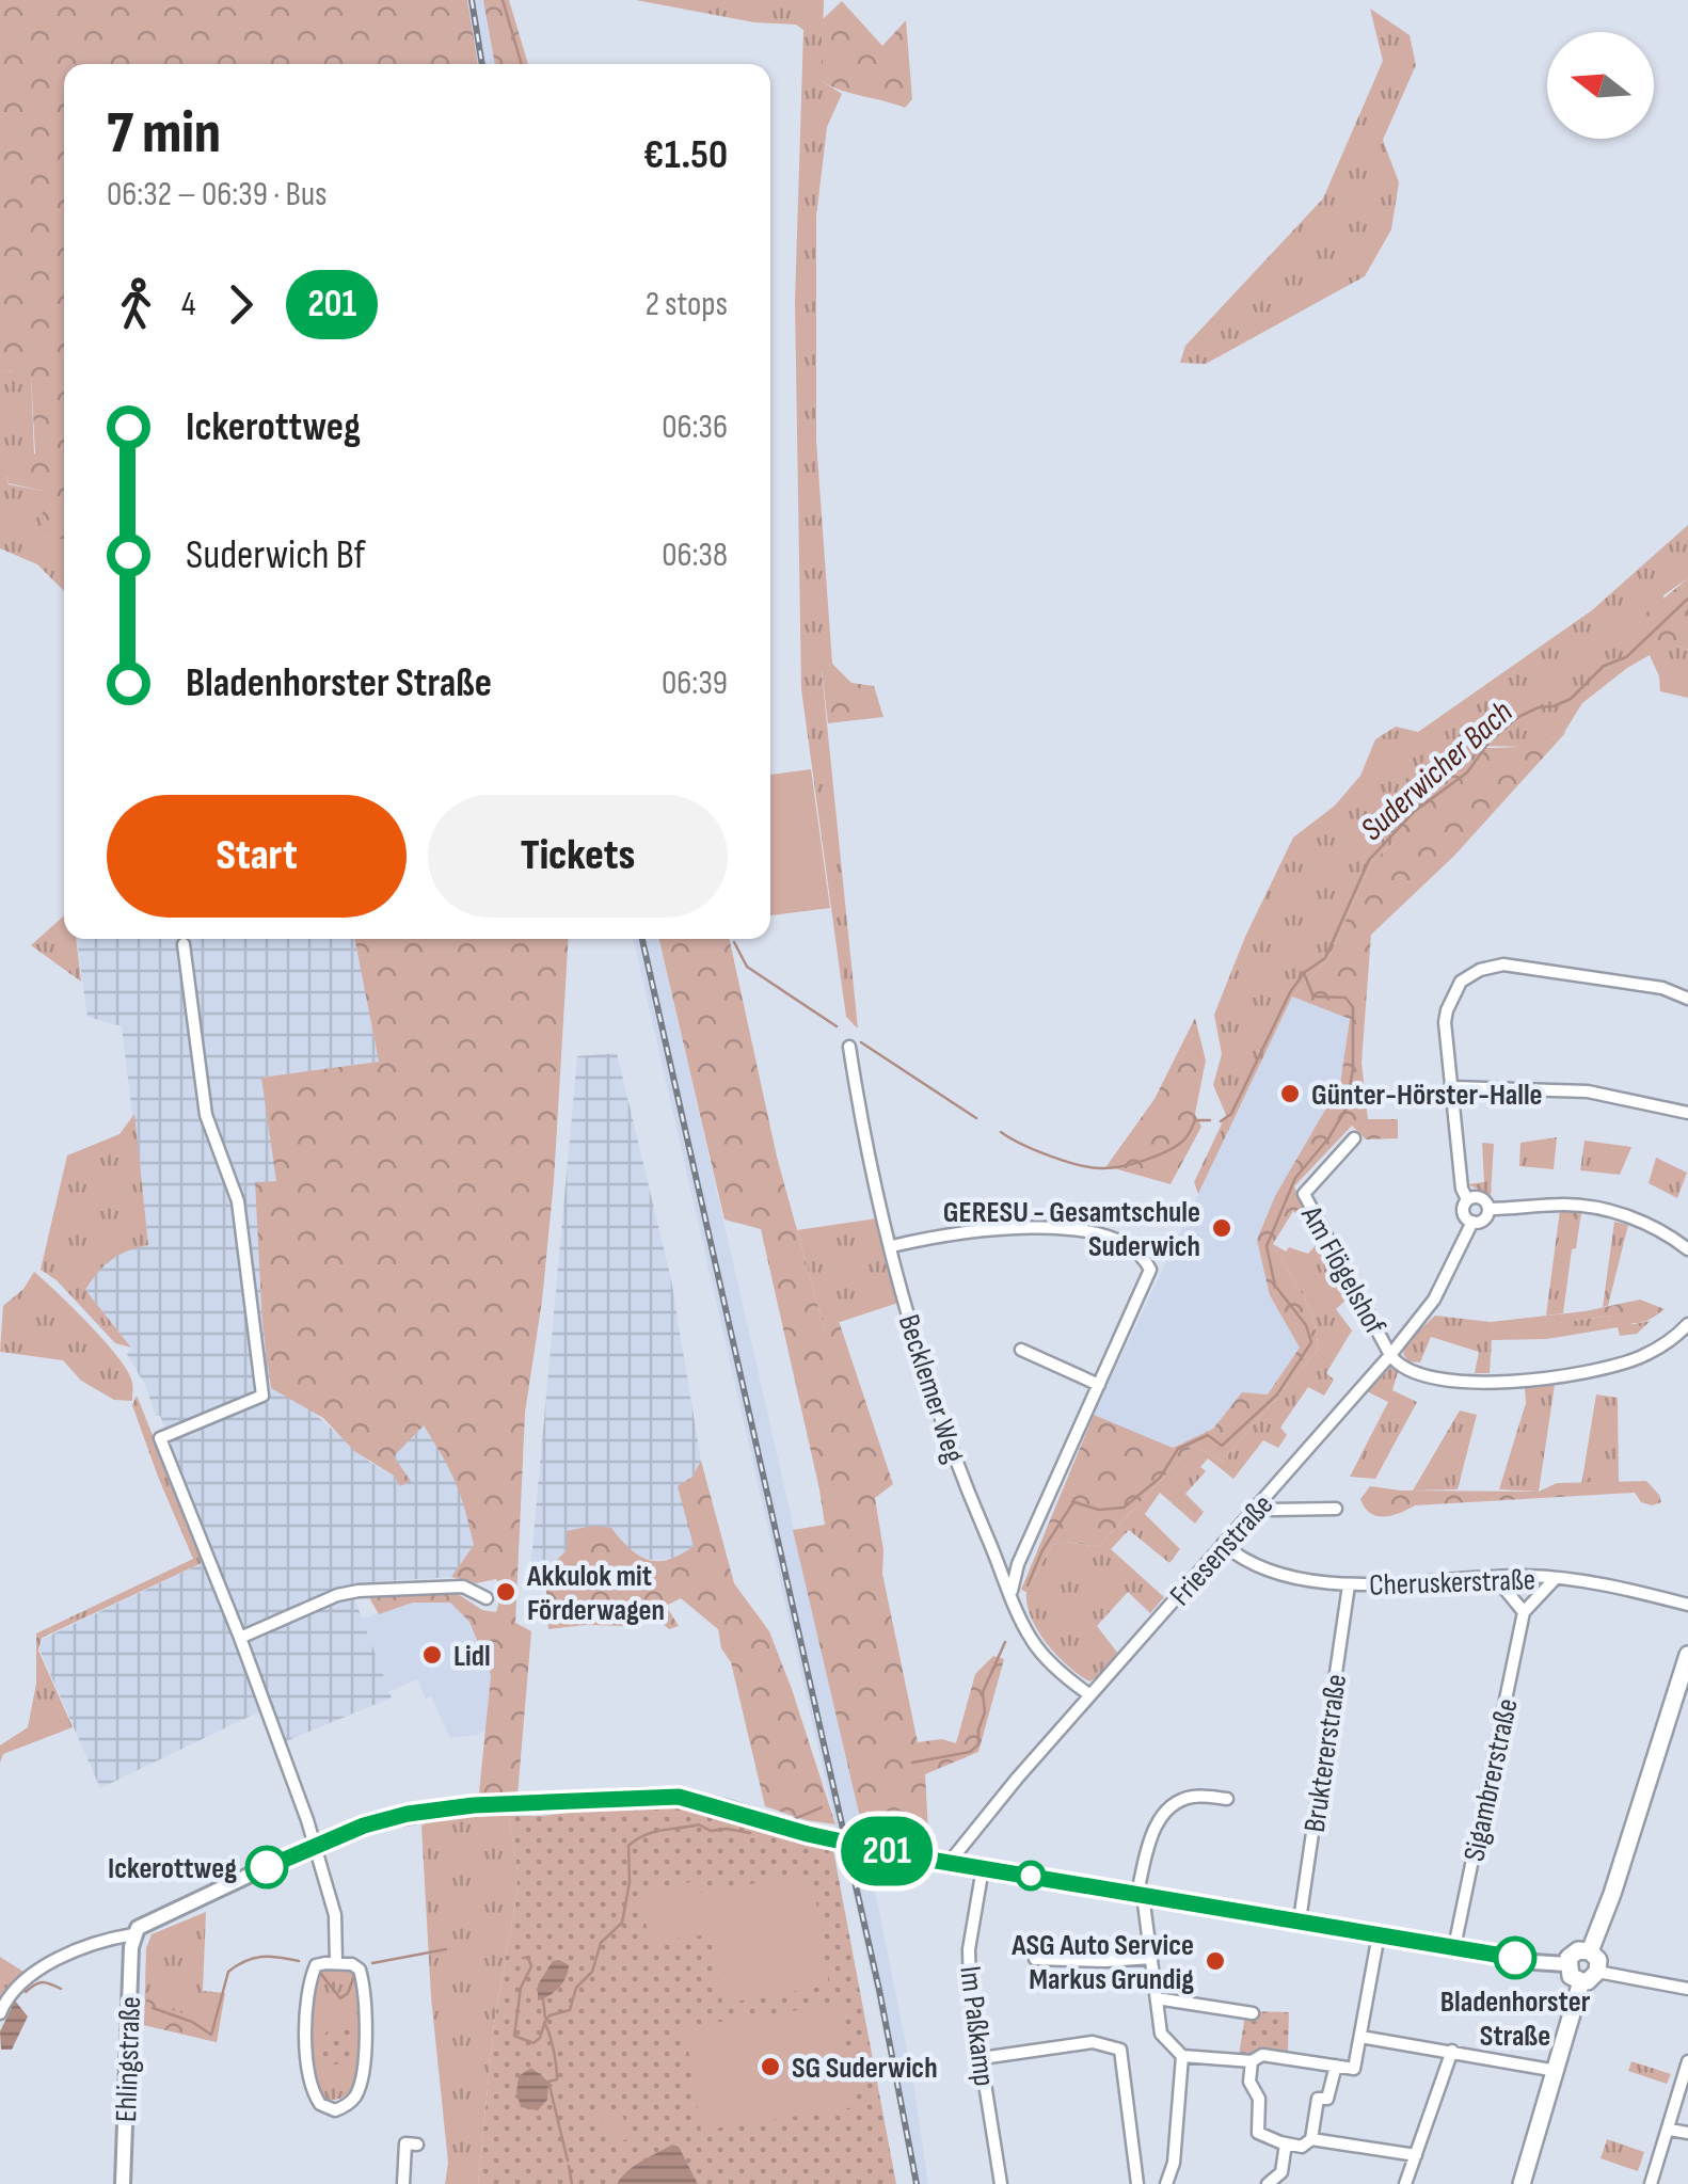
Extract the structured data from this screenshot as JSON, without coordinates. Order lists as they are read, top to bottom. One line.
{"streets":{"street":["Am Flögelshof","Becklemer Weg","Friesenstraße","Cheruskerstraße","Bruktererstraße","Sigambrerstraße","Im Paßkamp","Ehlingstraße"]},"crossings":[["Am Flögelshof","Friesenstraße"],["Becklemer Weg","Friesenstraße"],["Friesenstraße","Cheruskerstraße"],["Cheruskerstraße","Bruktererstraße"]],"water":["Suderwicher Bach"],"places":["Günter-Hörster-Halle","GERESU - Gesamtschule Suderwich","Akkulok mit Förderwagen","Lidl","Ickerottweg","Bladenhorster Straße","ASG Auto Service Markus Grundig","SG Suderwich"],"lines":["bus line 201"],"north":"left","page":{"on_map":"201","heading":["7 min","06:32 – 06:39 · Bus","€1.50"],"legs":["4","201","2 stops"],"list":[{"name":"Ickerottweg","value":"06:36"},{"name":"Suderwich Bf","value":"06:38"},{"name":"Bladenhorster Straße","value":"06:39"}],"buttons":["Start","Tickets"]}}
